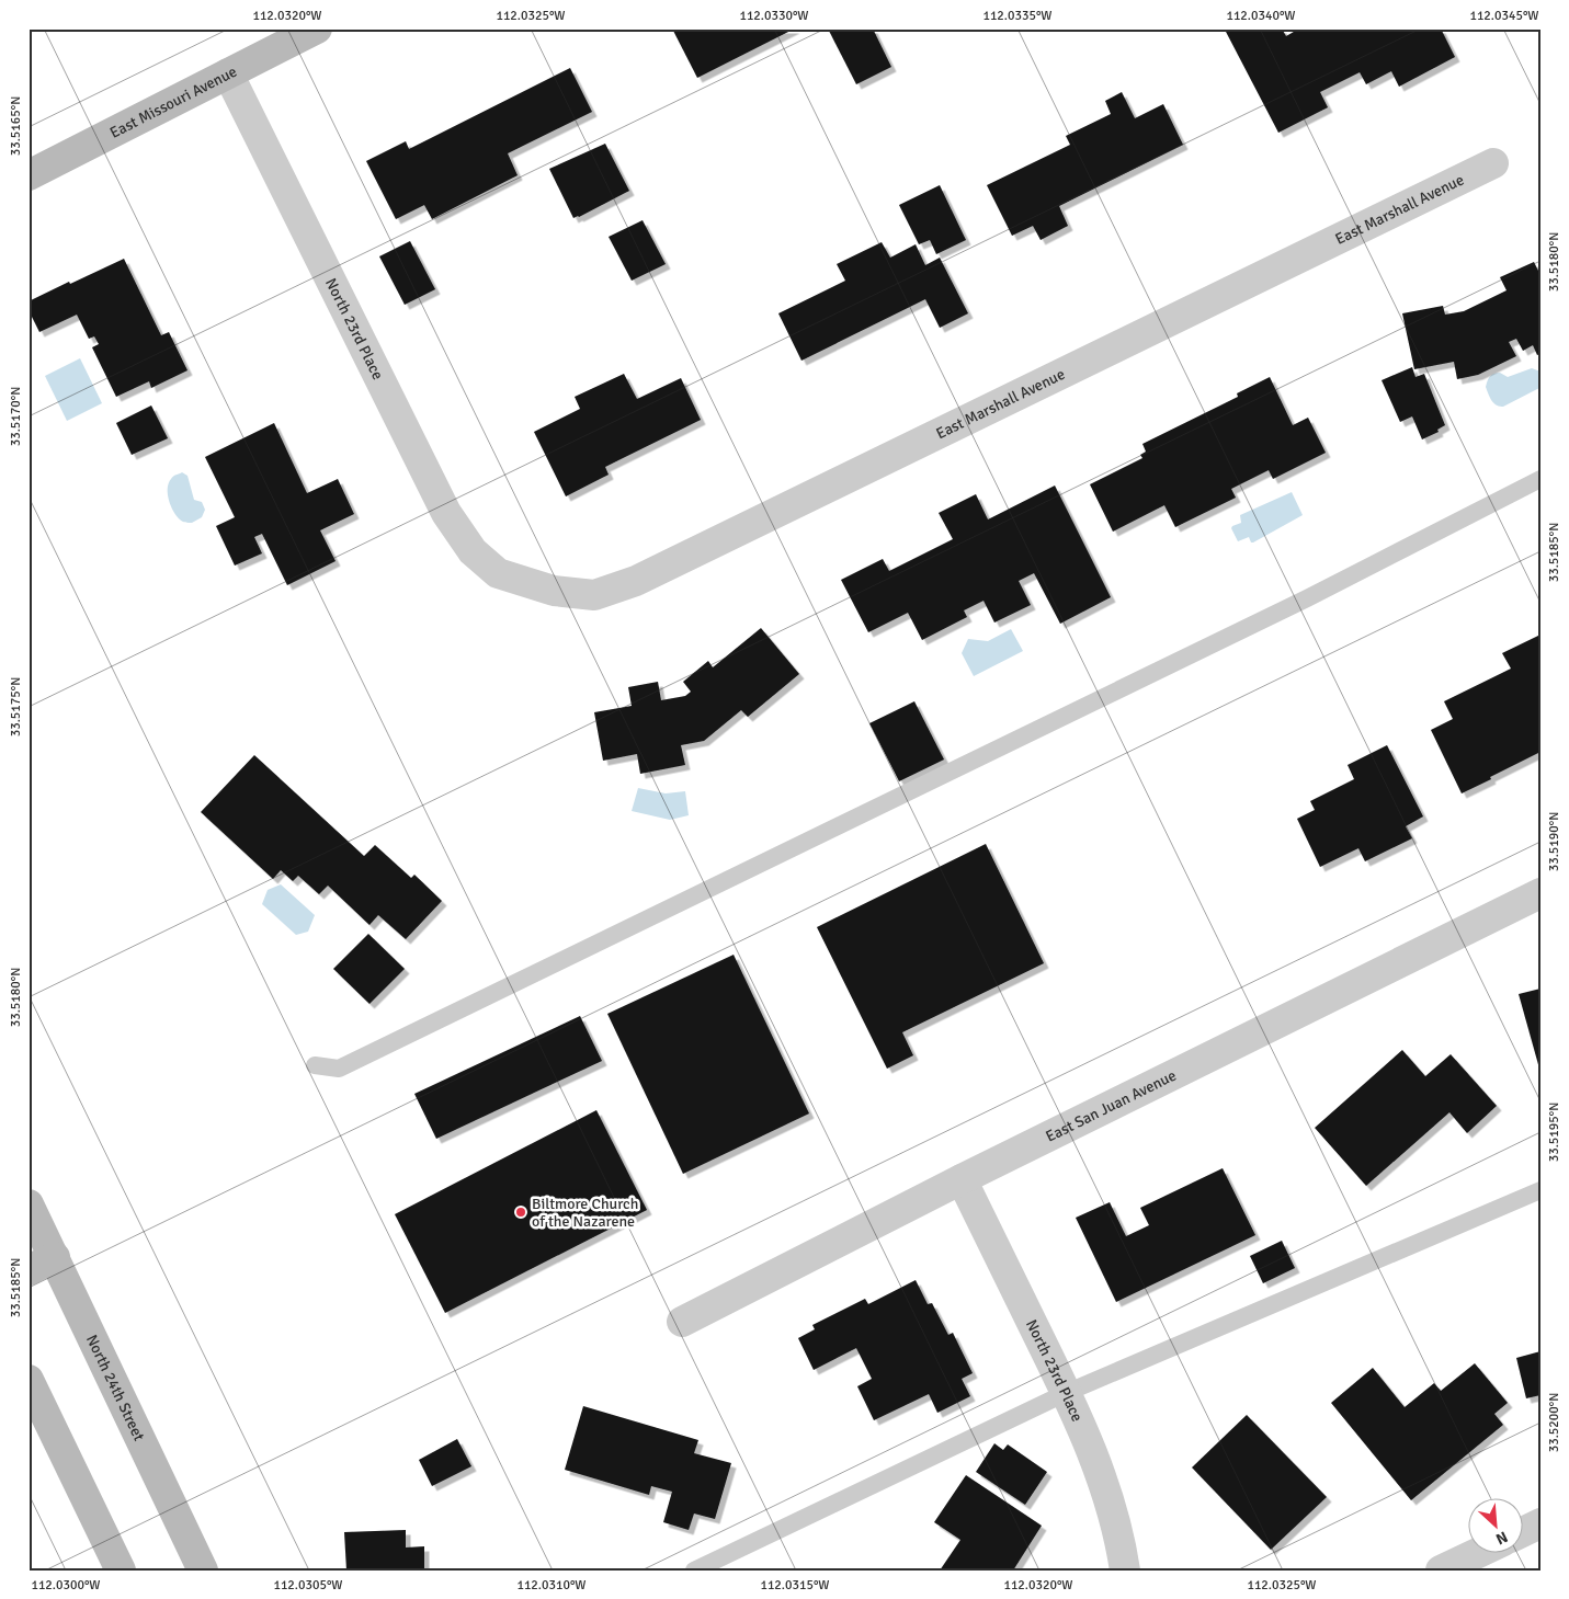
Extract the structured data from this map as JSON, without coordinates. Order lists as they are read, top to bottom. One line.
{"streets":{"main road":["East Missouri Avenue","North 24th Street"],"street":["East Marshall Avenue","North 23rd Place","East San Juan Avenue"]},"crossings":[["East Missouri Avenue","North 23rd Place"],["East Marshall Avenue","North 23rd Place"],["North 23rd Place","East San Juan Avenue"]],"places":["Biltmore Church of the Nazarene"],"north":"bottom right","coordinates":["112.0320°W","112.0325°W","112.0330°W","112.0335°W","112.0340°W","112.0345°W","33.5165°N","33.5180°N","33.5170°N","33.5185°N","33.5175°N","33.5190°N","33.5195°N","33.5200°N","112.0300°W","112.0305°W","112.0310°W","112.0315°W"]}
